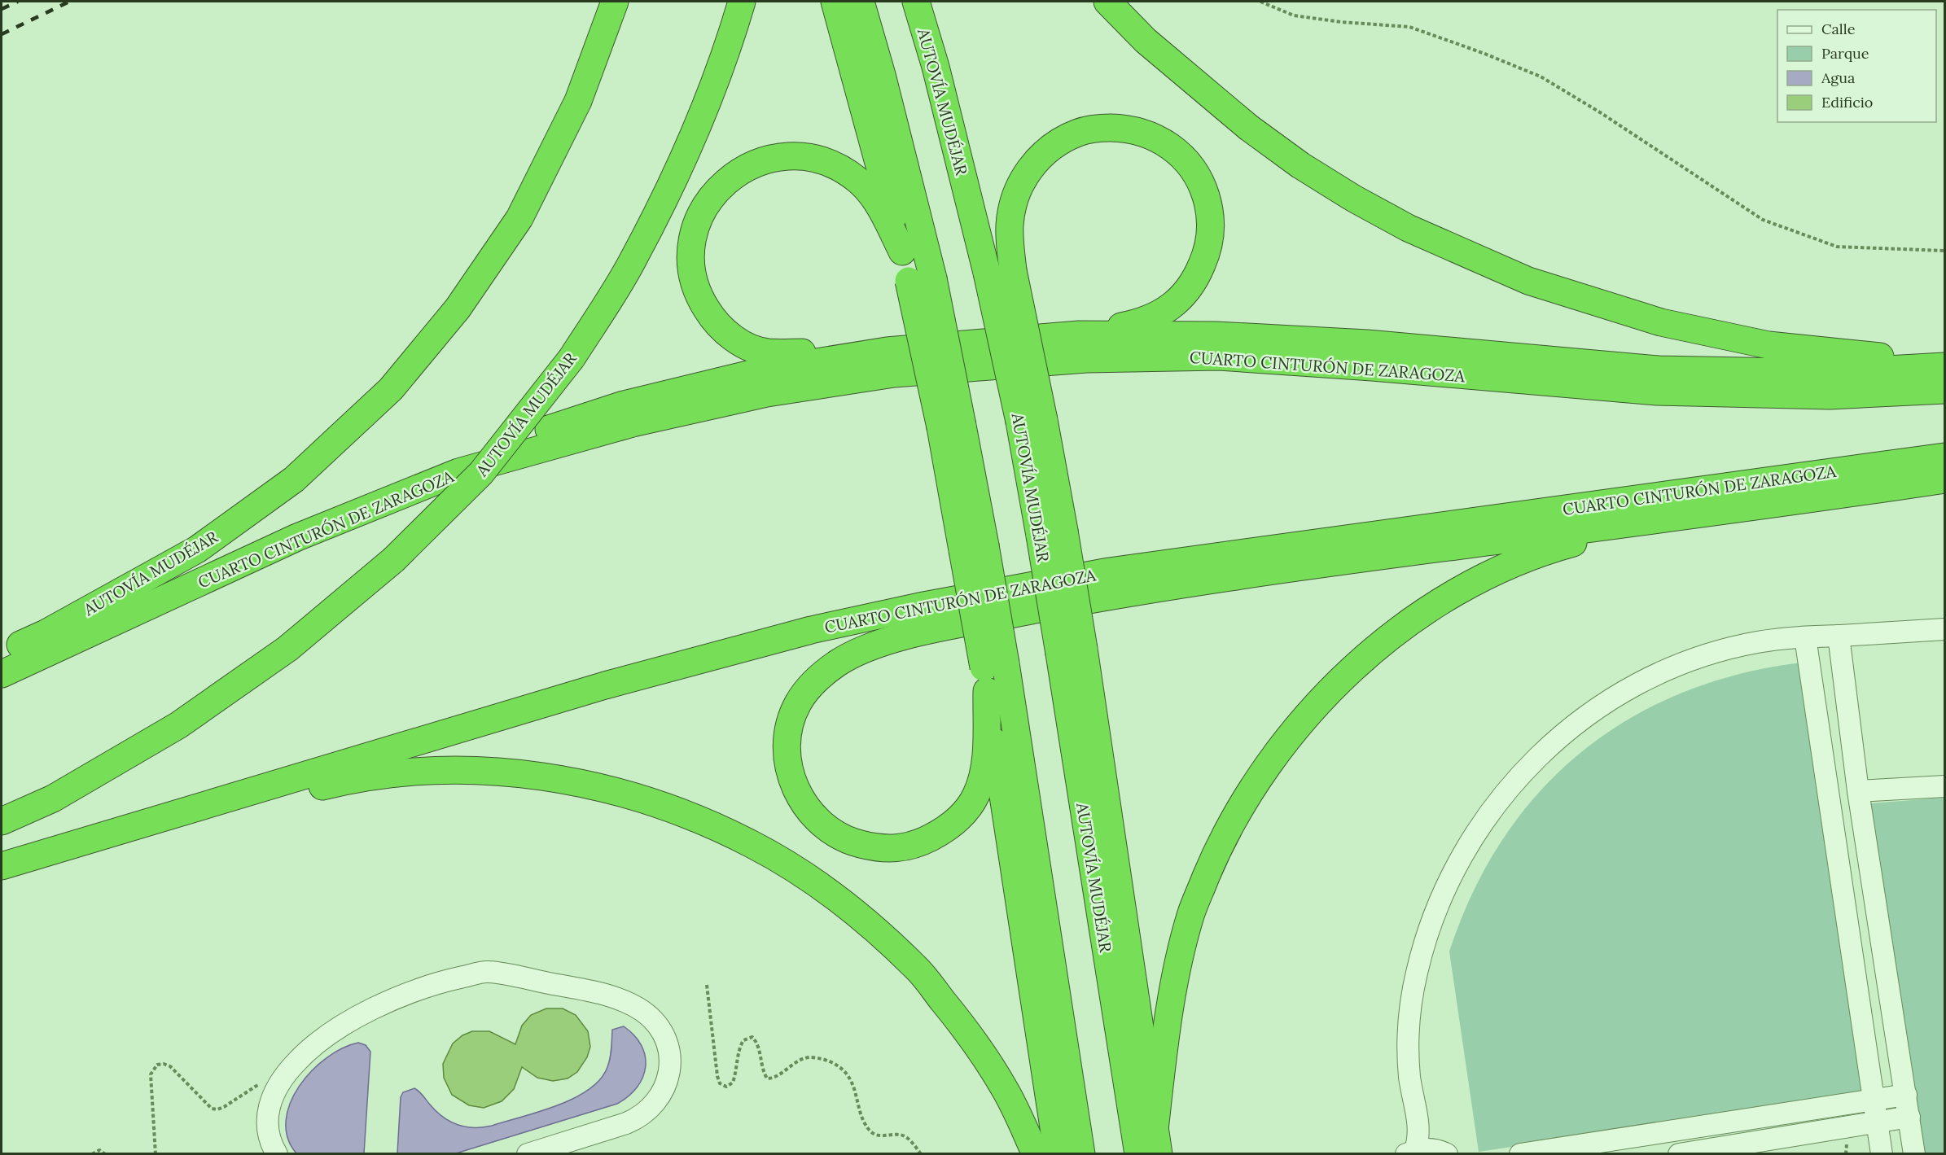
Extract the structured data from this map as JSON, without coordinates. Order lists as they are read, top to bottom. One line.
{"streets":{"highway":["AUTOVÍA MUDÉJAR","CUARTO CINTURÓN DE ZARAGOZA"]},"legend":["Calle","Parque","Agua","Edificio"]}
